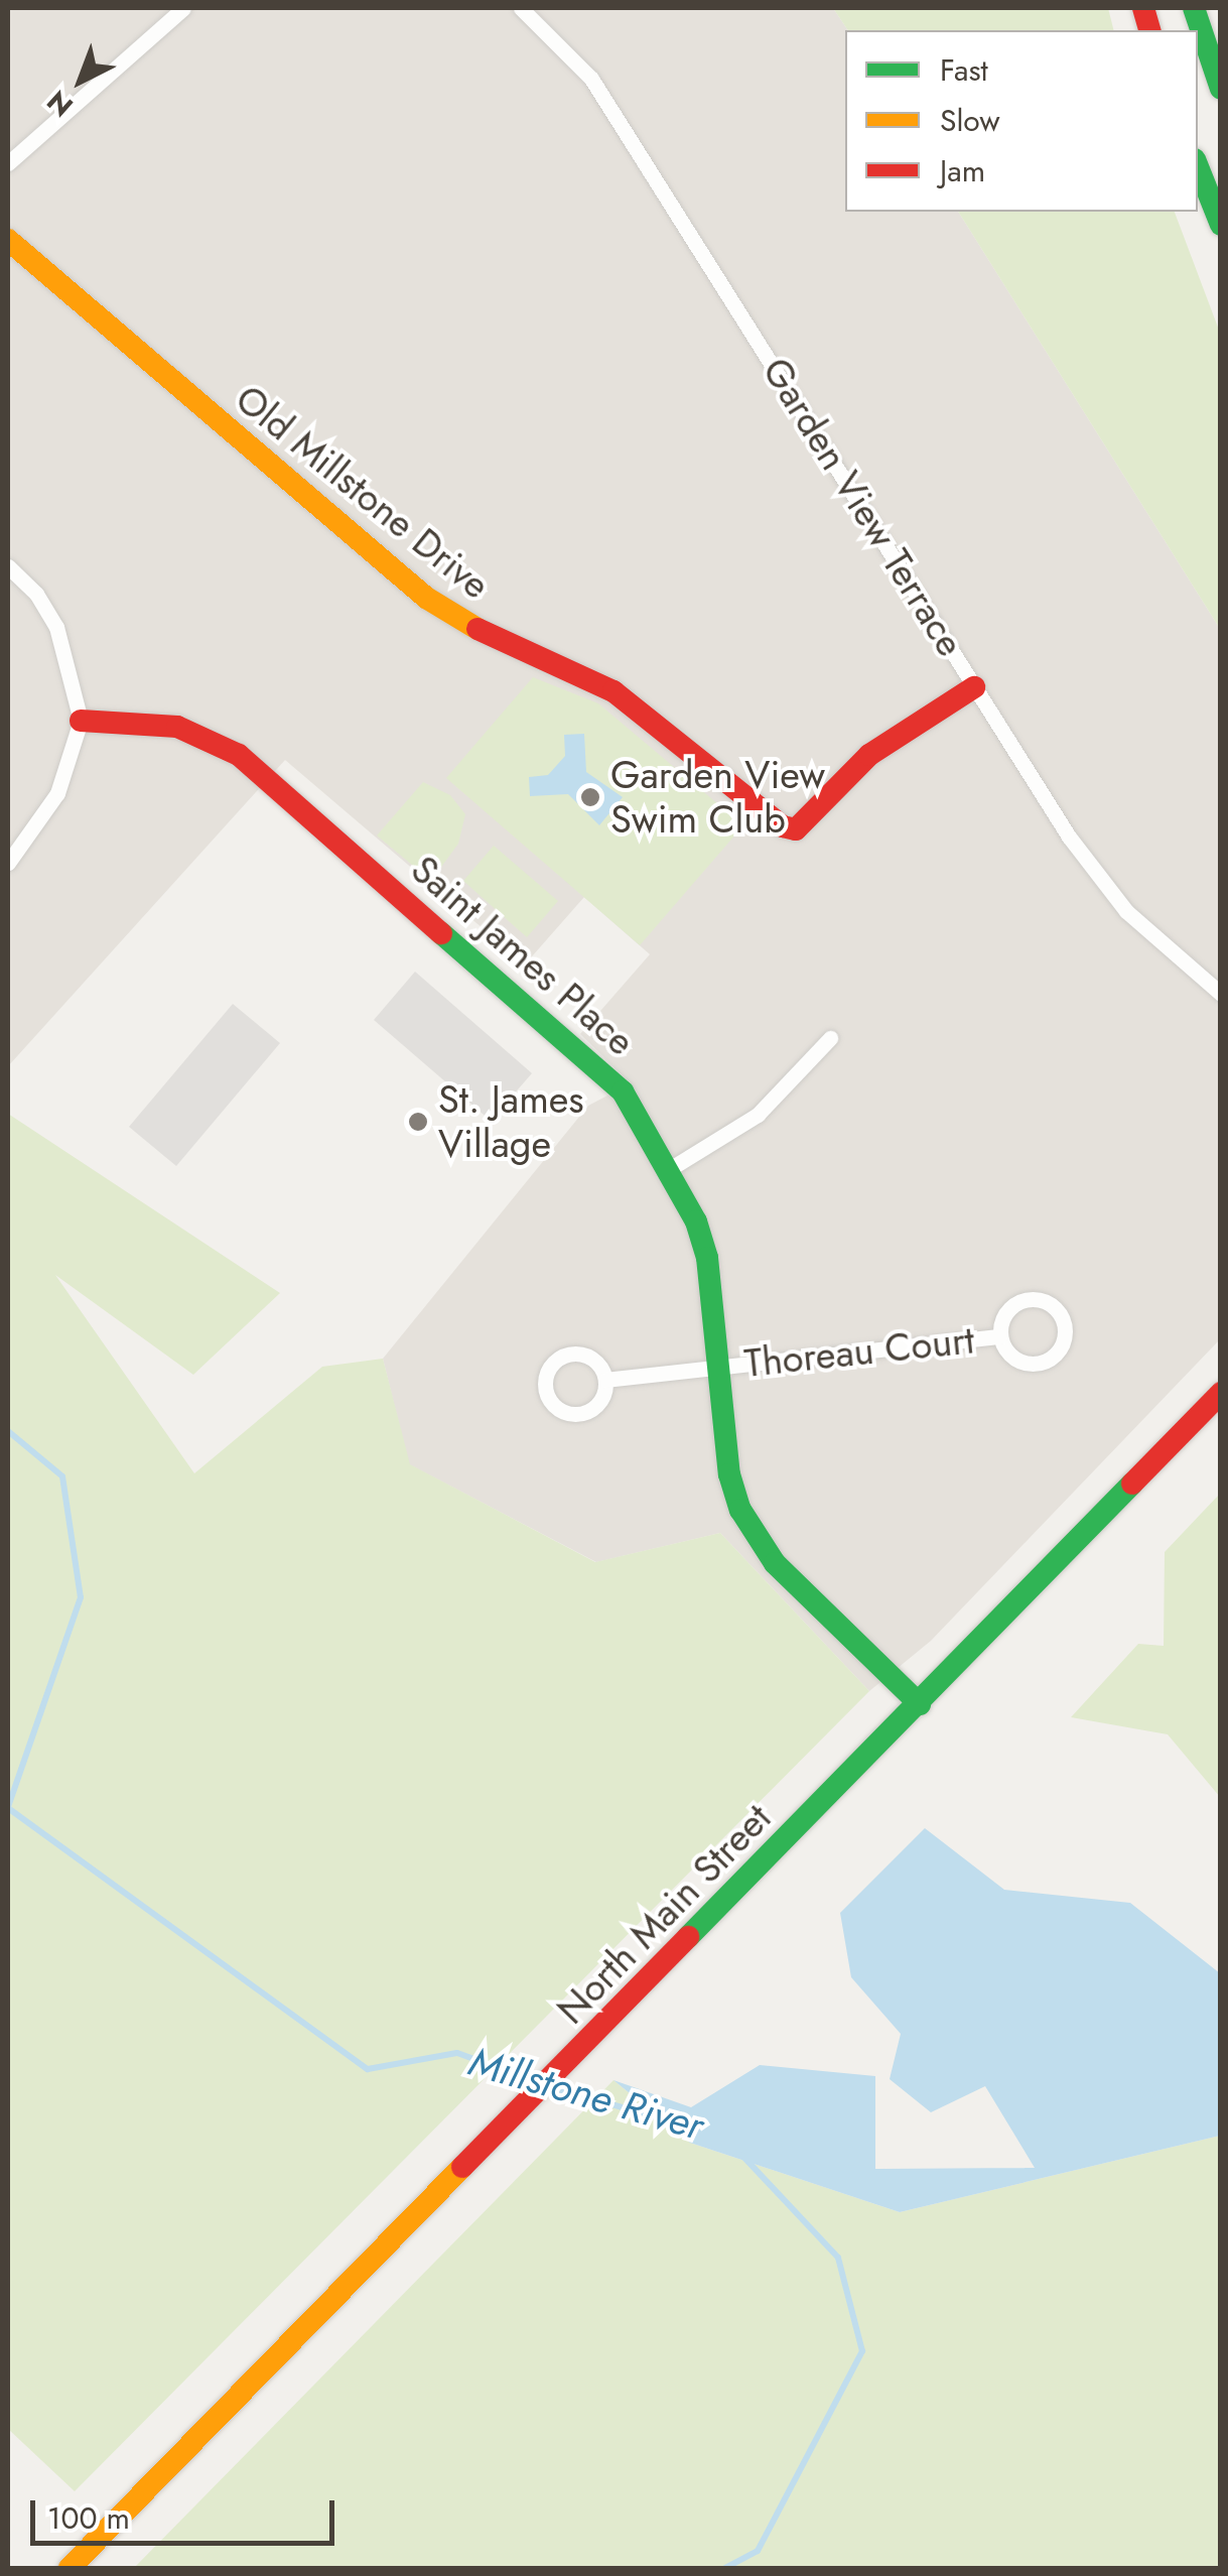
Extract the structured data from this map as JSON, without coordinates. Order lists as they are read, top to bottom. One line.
{"streets":{"main road":["Old Millstone Drive","Saint James Place","North Main Street"],"street":["Garden View Terrace","Thoreau Court"]},"crossings":[["Old Millstone Drive","Garden View Terrace"],["Saint James Place","Thoreau Court"],["Saint James Place","North Main Street"]],"water":["Millstone River"],"places":["Garden View Swim Club","St. James Village"],"legend":["Fast","Slow","Jam"],"scale_bar":"100 m","north":"bottom left"}
